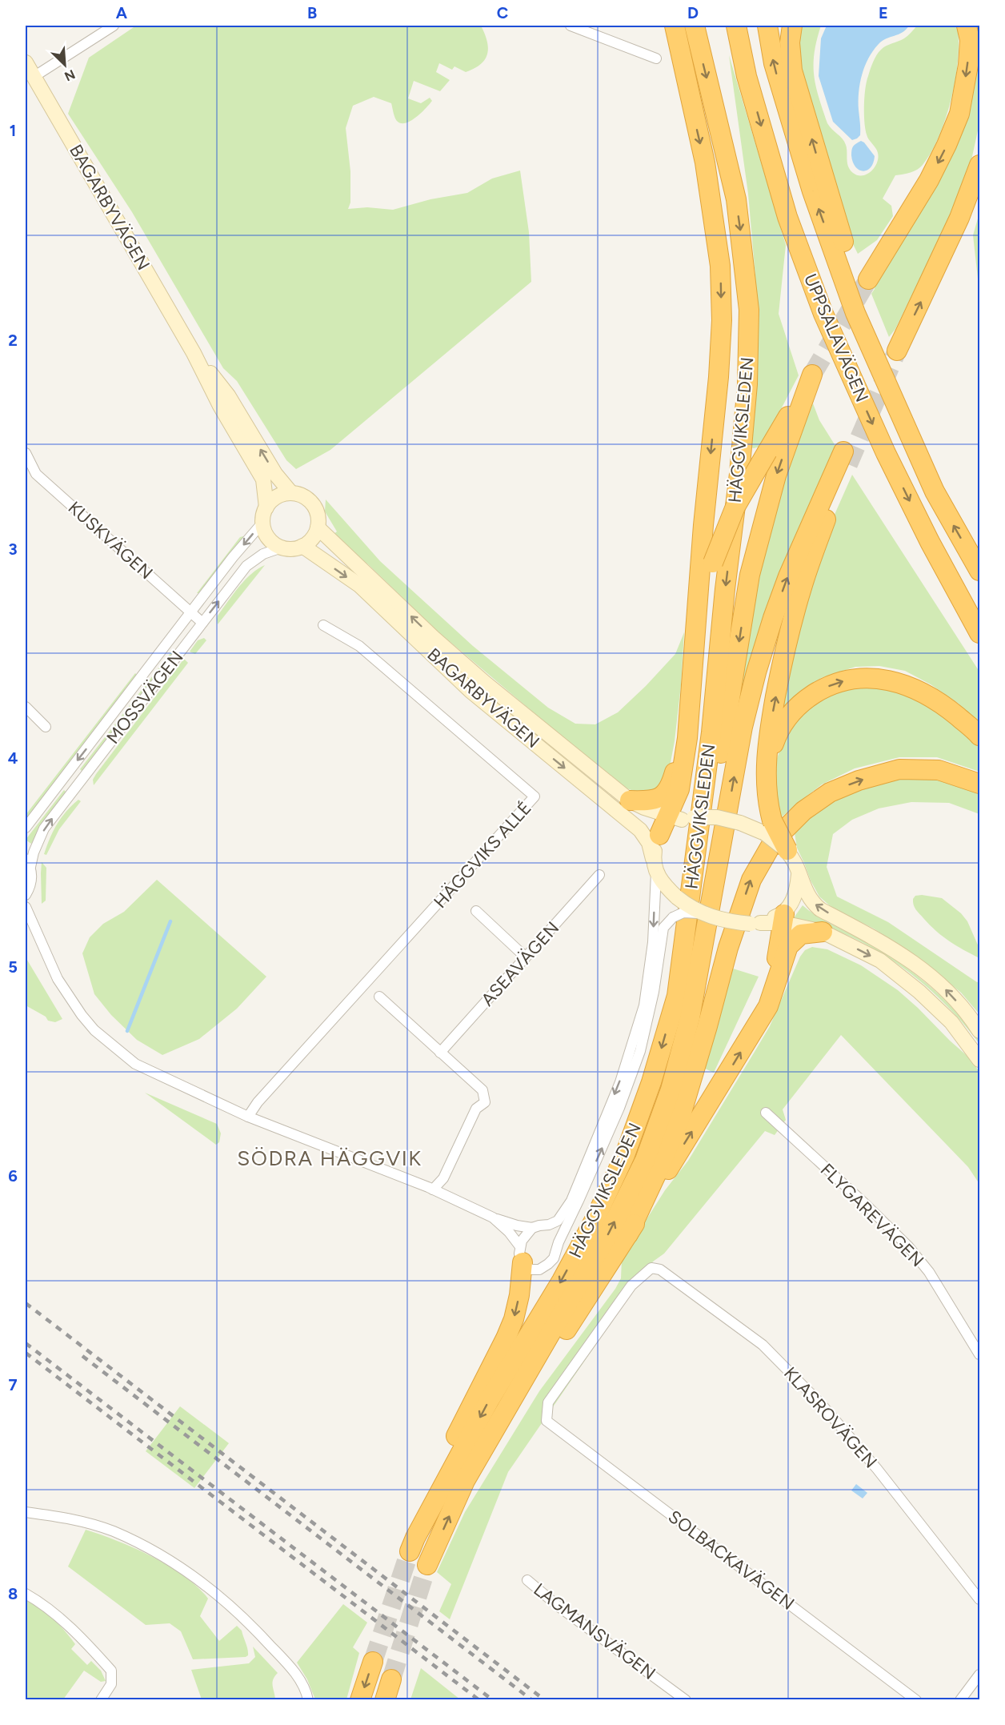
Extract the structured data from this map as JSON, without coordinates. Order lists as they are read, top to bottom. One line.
{"streets":{"highway":["UPPSALAVÄGEN","HÄGGVIKSLEDEN"],"street":["BAGARBYVÄGEN","KUSKVÄGEN","MOSSVÄGEN","HÄGGVIKS ALLÉ","ASEAVÄGEN","FLYGAREVÄGEN","KLASROVÄGEN","SOLBACKAVÄGEN","LAGMANSVÄGEN"]},"crossings":[["BAGARBYVÄGEN","MOSSVÄGEN"],["KUSKVÄGEN","MOSSVÄGEN"],["KLASROVÄGEN","SOLBACKAVÄGEN"]],"districts":["SÖDRA HÄGGVIK"],"north":"bottom right","grid":{"columns":["A","B","C","D","E"],"rows":["1","2","3","4","5","6","7","8"]}}
